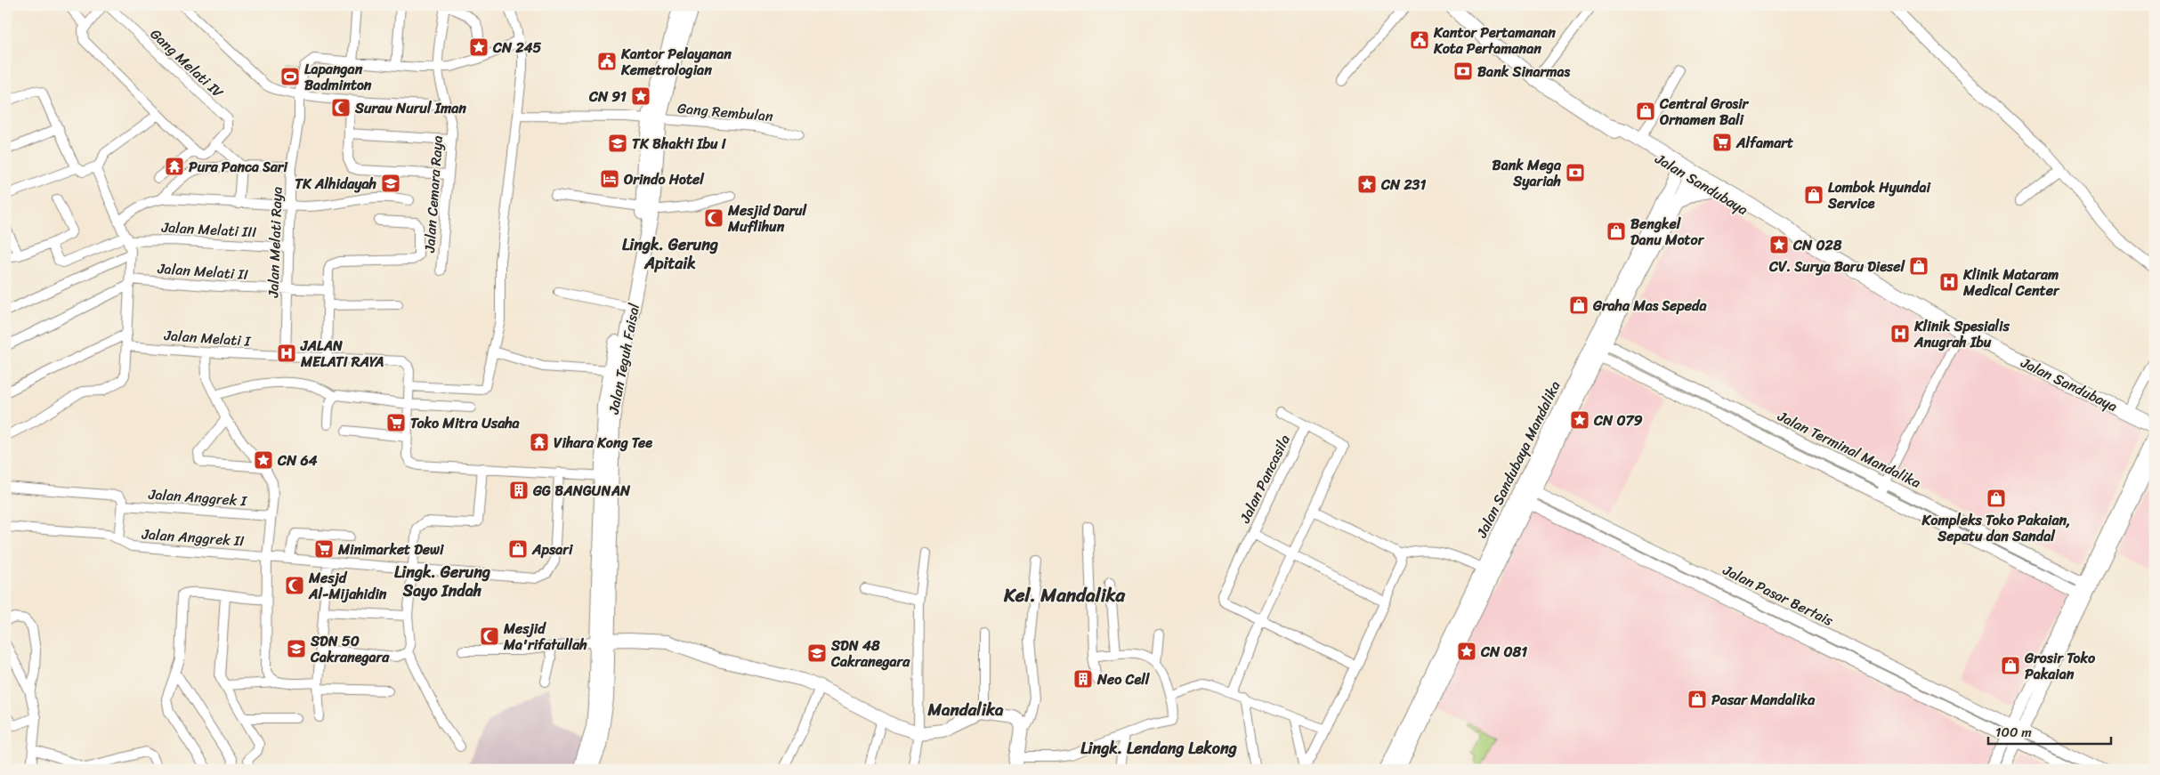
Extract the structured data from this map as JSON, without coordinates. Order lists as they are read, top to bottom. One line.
{"streets":{"highway":["Jalan Sandubaya","Jalan Teguh Faisal"],"main road":["Jalan Sandubaya Mandalika"],"street":["Gang Melati IV","Gang Rembulan","Jalan Cemara Raya","Jalan Melati III","Jalan Melati Raya","Jalan Melati II","Jalan Melati I","Jalan Terminal Mandalika","Jalan Pancasila","Jalan Anggrek I","Jalan Anggrek II","Jalan Pasar Bertais"]},"crossings":[["Gang Rembulan","Jalan Teguh Faisal"],["Jalan Sandubaya","Jalan Sandubaya Mandalika"],["Jalan Melati III","Jalan Melati Raya"],["Jalan Melati Raya","Jalan Melati II"],["Jalan Melati Raya","Jalan Melati I"],["Jalan Melati I","Jalan Teguh Faisal"],["Jalan Melati I","Jalan Anggrek II"],["Jalan Terminal Mandalika","Jalan Sandubaya Mandalika"],["Jalan Sandubaya Mandalika","Jalan Pasar Bertais"]],"districts":["Lingk. Gerung Apitaik","Lingk. Gerung Sayo Indah","Kel. Mandalika","Mandalika","Lingk. Lendang Lekong"],"places":{"public building":["Kantor Pertamanan Kota Pertamanan","Kantor Pelayanan Kemetrologian"],"place":["CN 245","CN 91","CN 231","CN 028","CN 079","CN 64","CN 081"],"bank":["Bank Sinarmas","Bank Mega Syariah"],"sports":["Lapangan Badminton"],"mosque":["Surau Nurul Iman","Mesjid Darul Muflihun","Mesjd Al-Mijahidin","Mesjid Ma'rifatullah"],"shop":["Central Grosir Ornamen Bali","Lombok Hyundai Service","Bengkel Danu Motor","CV. Surya Baru Diesel","Graha Mas Sepeda","Kompleks Toko Pakaian, Sepatu dan Sandal","Apsari","Grosir Toko Pakaian","Pasar Mandalika"],"supermarket":["Alfamart","Toko Mitra Usaha","Minimarket Dewi"],"school or university":["TK Bhakti Ibu I","TK Alhidayah","SDN 50 Cakranegara","SDN 48 Cakranegara"],"temple":["Pura Panca Sari","Vihara Kong Tee"],"hotel":["Orindo Hotel"],"hospital":["Klinik Mataram Medical Center","Klinik Spesialis Anugrah Ibu","JALAN MELATI RAYA"],"building":["GG BANGUNAN","Neo Cell"]},"scale_bar":"100 m"}
